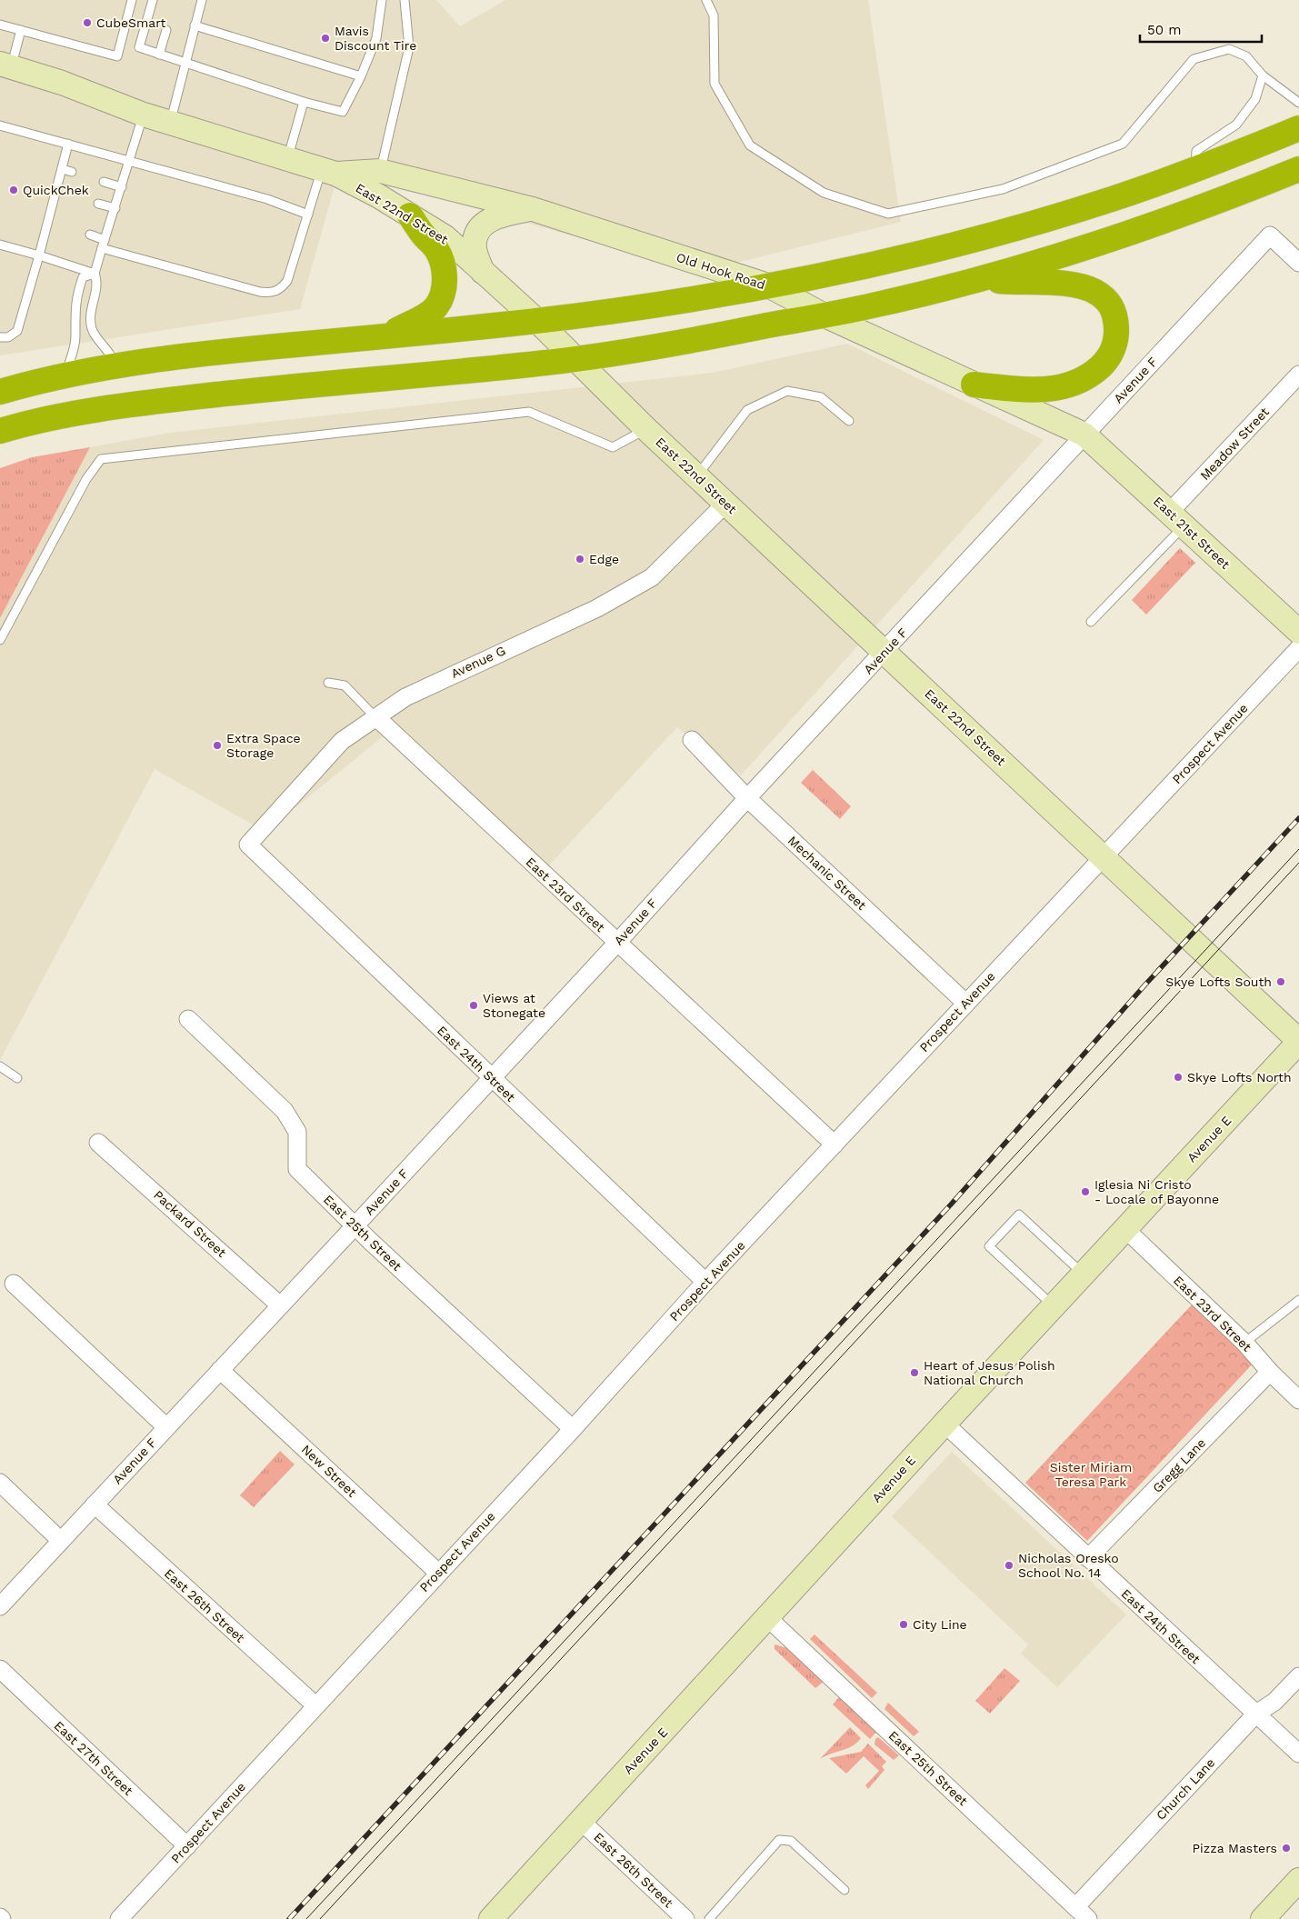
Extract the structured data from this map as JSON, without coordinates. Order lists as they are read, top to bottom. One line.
{"streets":{"street":["East 22nd Street","Old Hook Road","Avenue F","Meadow Street","East 21st Street","Avenue G","Prospect Avenue","Mechanic Street","East 23rd Street","East 24th Street","Avenue E","Packard Street","East 25th Street","Gregg Lane","New Street","East 26th Street","East 27th Street","Church Lane"]},"crossings":[["East 22nd Street","Old Hook Road"],["East 22nd Street","Avenue F"],["East 22nd Street","Avenue G"],["East 22nd Street","Prospect Avenue"],["East 22nd Street","Avenue E"],["Old Hook Road","Avenue F"],["Old Hook Road","East 21st Street"],["Avenue F","East 21st Street"],["Avenue F","Mechanic Street"],["Avenue F","East 23rd Street"],["Avenue F","East 24th Street"],["Avenue F","Packard Street"],["Avenue F","East 25th Street"],["Avenue F","New Street"],["Avenue F","East 26th Street"],["Meadow Street","East 21st Street"],["Avenue G","East 23rd Street"],["Avenue G","East 24th Street"],["Prospect Avenue","Mechanic Street"],["Prospect Avenue","East 23rd Street"],["Prospect Avenue","East 24th Street"],["Prospect Avenue","East 25th Street"],["Prospect Avenue","New Street"],["Prospect Avenue","East 26th Street"],["Prospect Avenue","East 27th Street"],["East 23rd Street","Avenue E"],["East 23rd Street","Gregg Lane"],["East 24th Street","Avenue E"],["East 24th Street","Gregg Lane"],["East 24th Street","Church Lane"],["Avenue E","East 25th Street"],["Avenue E","East 26th Street"],["East 25th Street","Church Lane"]],"parks":["Sister Miriam Teresa Park"],"places":["CubeSmart","Mavis Discount Tire","QuickChek","Edge","Extra Space Storage","Skye Lofts South","Views at Stonegate","Skye Lofts North","Iglesia Ni Cristo - Locale of Bayonne","Heart of Jesus Polish National Church","Nicholas Oresko School No. 14","City Line","Pizza Masters"],"scale_bar":"50 m"}
